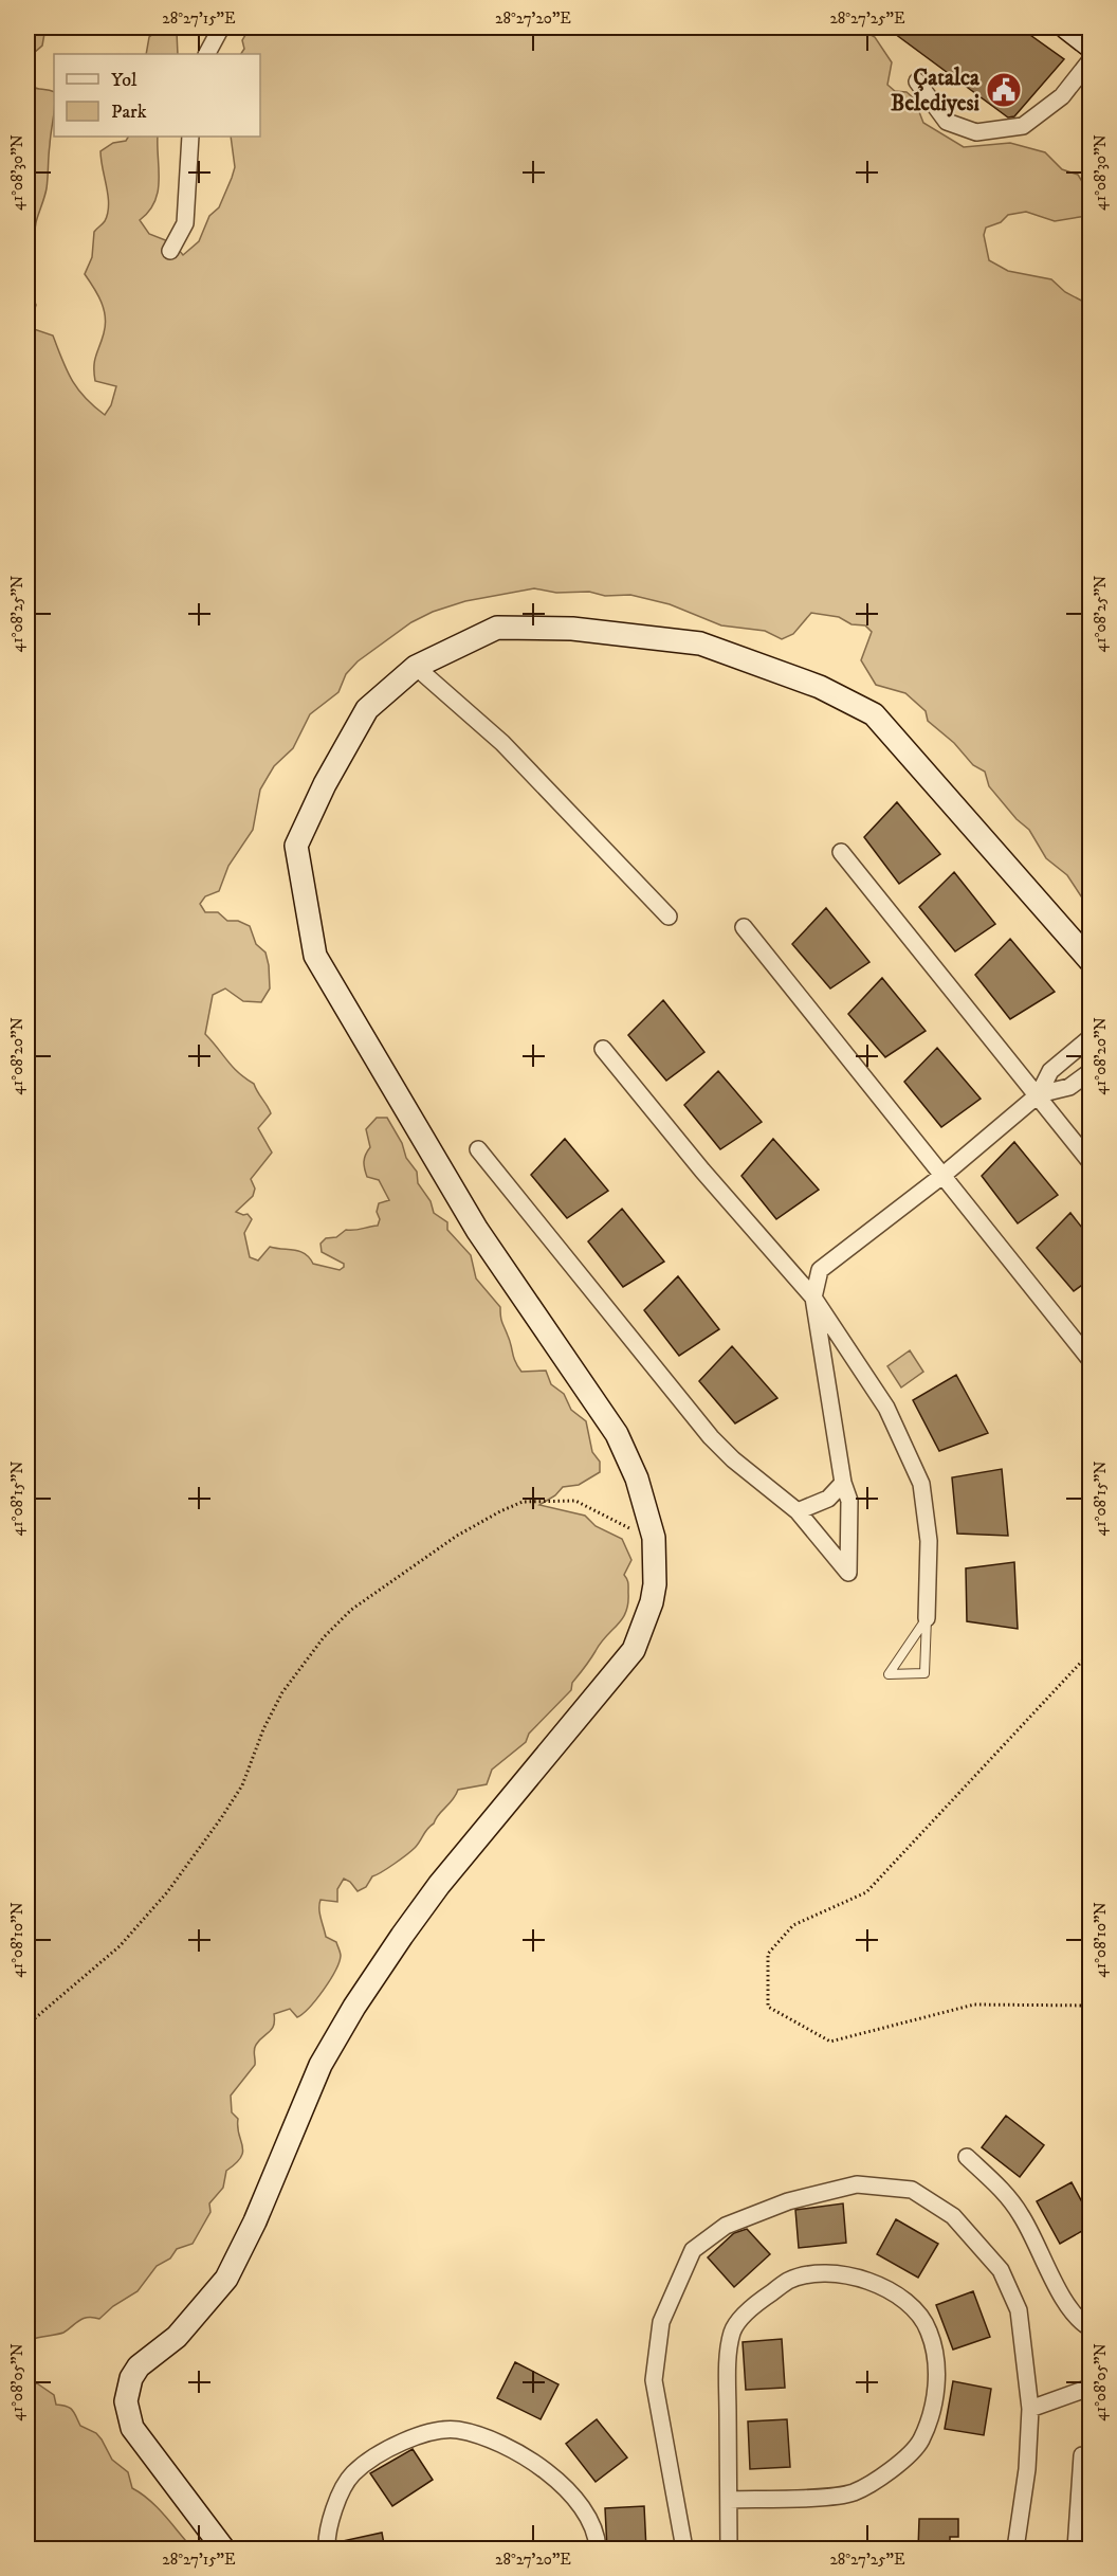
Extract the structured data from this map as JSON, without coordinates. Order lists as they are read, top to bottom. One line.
{"places":{"public building":["Çatalca Belediyesi"]},"legend":["Yol","Park"],"coordinates":["28°27'15\"E","28°27'20\"E","28°27'25\"E","41°08'30\"N","41°08'25\"N","41°08'20\"N","41°08'15\"N","41°08'10\"N","41°08'05\"N"]}
